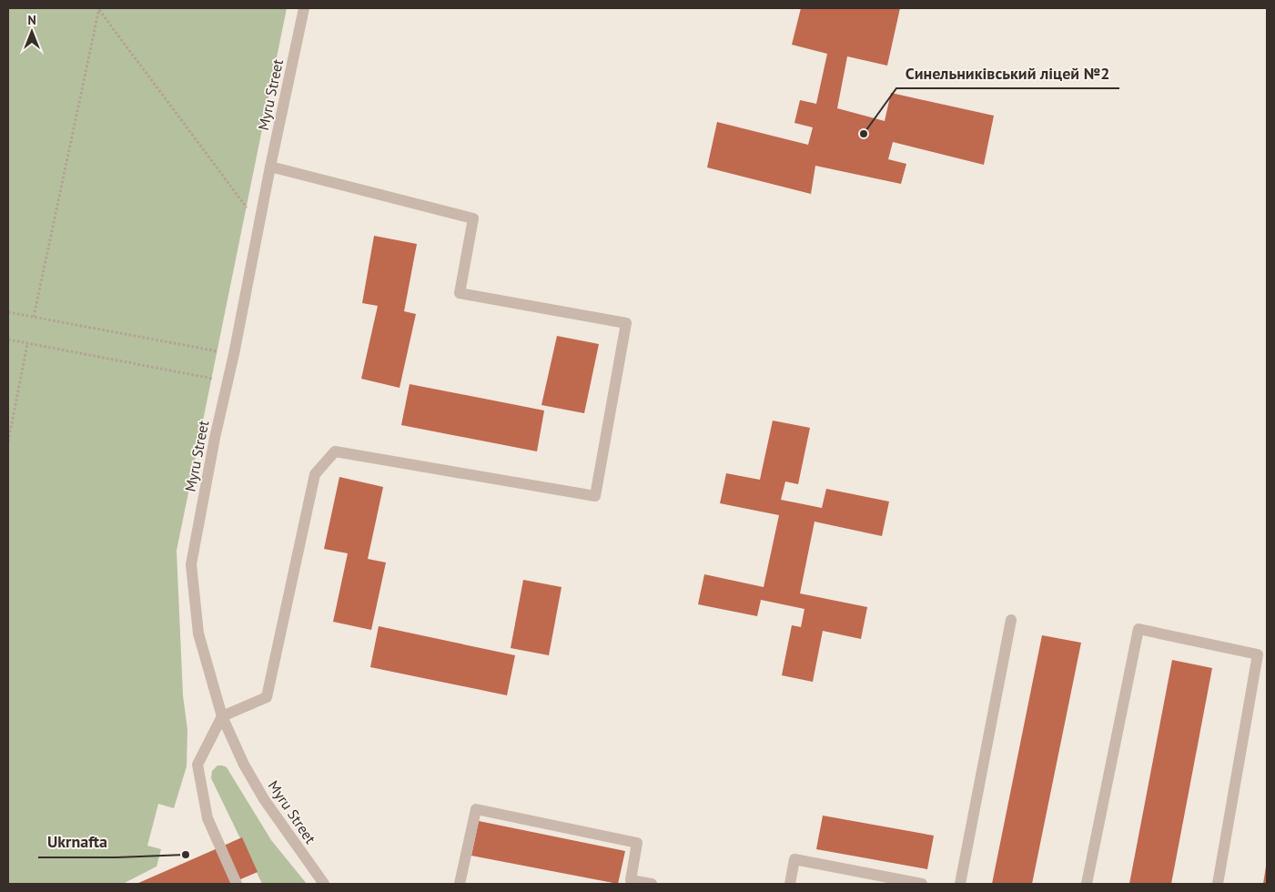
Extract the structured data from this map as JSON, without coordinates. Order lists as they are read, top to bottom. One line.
{"streets":{"street":["Myru Street"]},"places":["Синельниківський ліцей №2","Ukrnafta"],"north":"top"}
